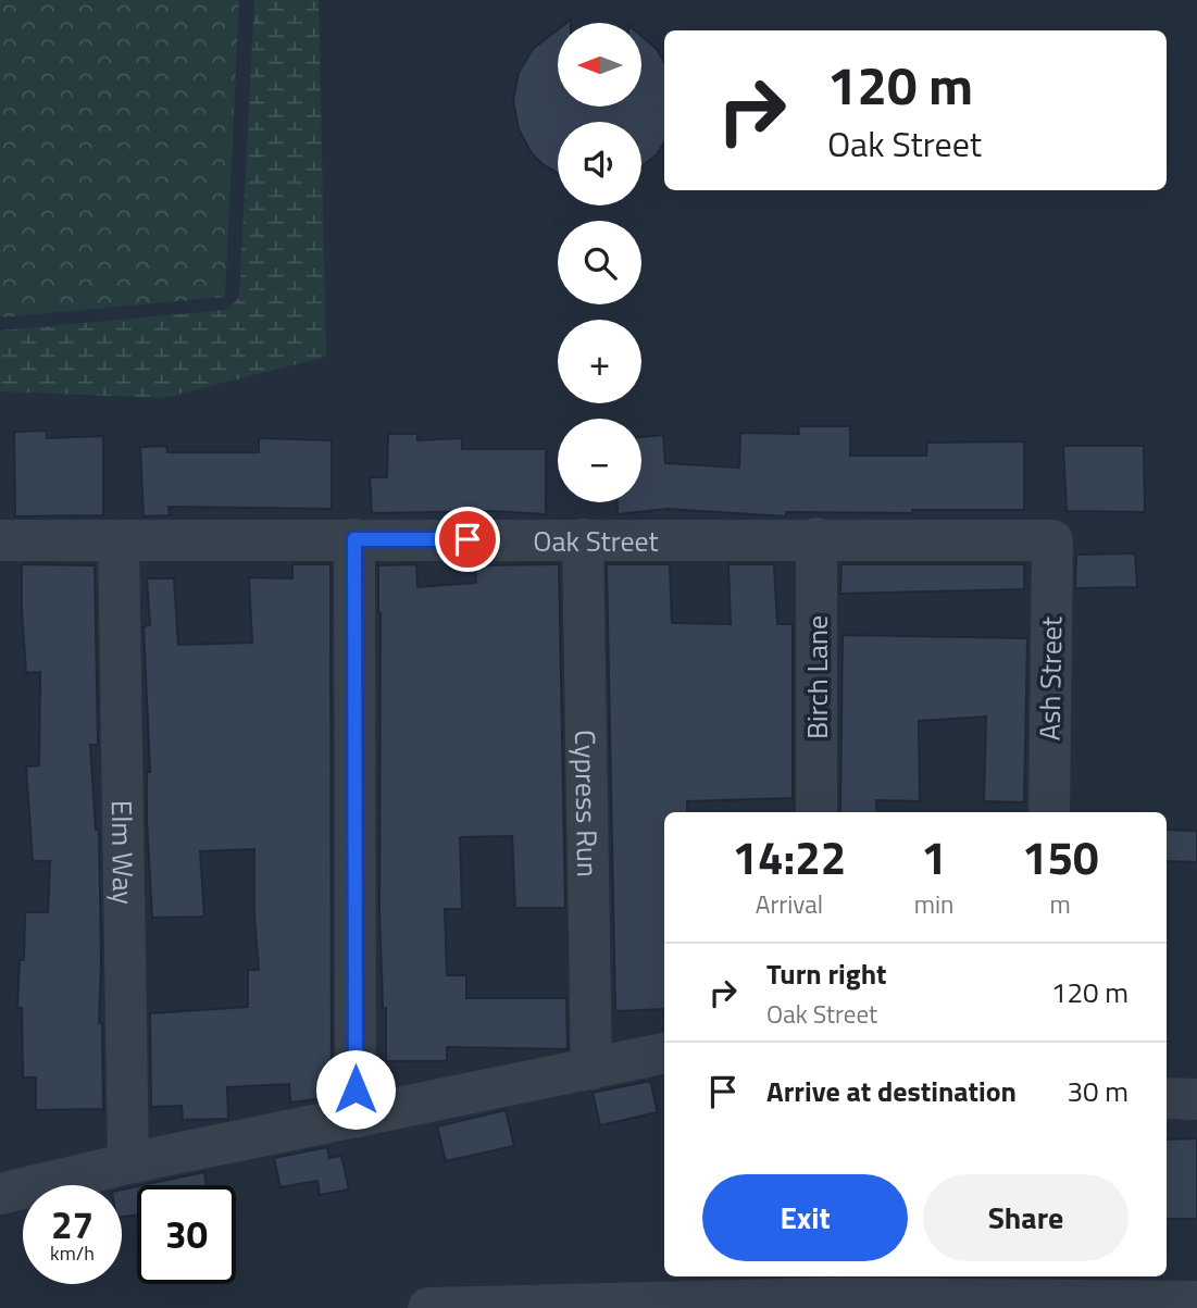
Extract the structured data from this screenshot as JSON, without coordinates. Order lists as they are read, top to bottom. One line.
{"streets":{"street":["Oak Street","Birch Lane","Ash Street","Cypress Run","Elm Way"]},"crossings":[["Oak Street","Birch Lane"],["Oak Street","Ash Street"],["Oak Street","Cypress Run"],["Oak Street","Elm Way"]],"north":"left","page":{"map_buttons":["+","−"],"turn":["120 m","Oak Street"],"eta":["14:22","Arrival","1","min","150","m"],"list":[{"name":"Turn right","note":"Oak Street","value":"120 m"},{"name":"Arrive at destination","value":"30 m"}],"buttons":["Exit","Share"],"speed":"27 km/h","limit":"30"}}
